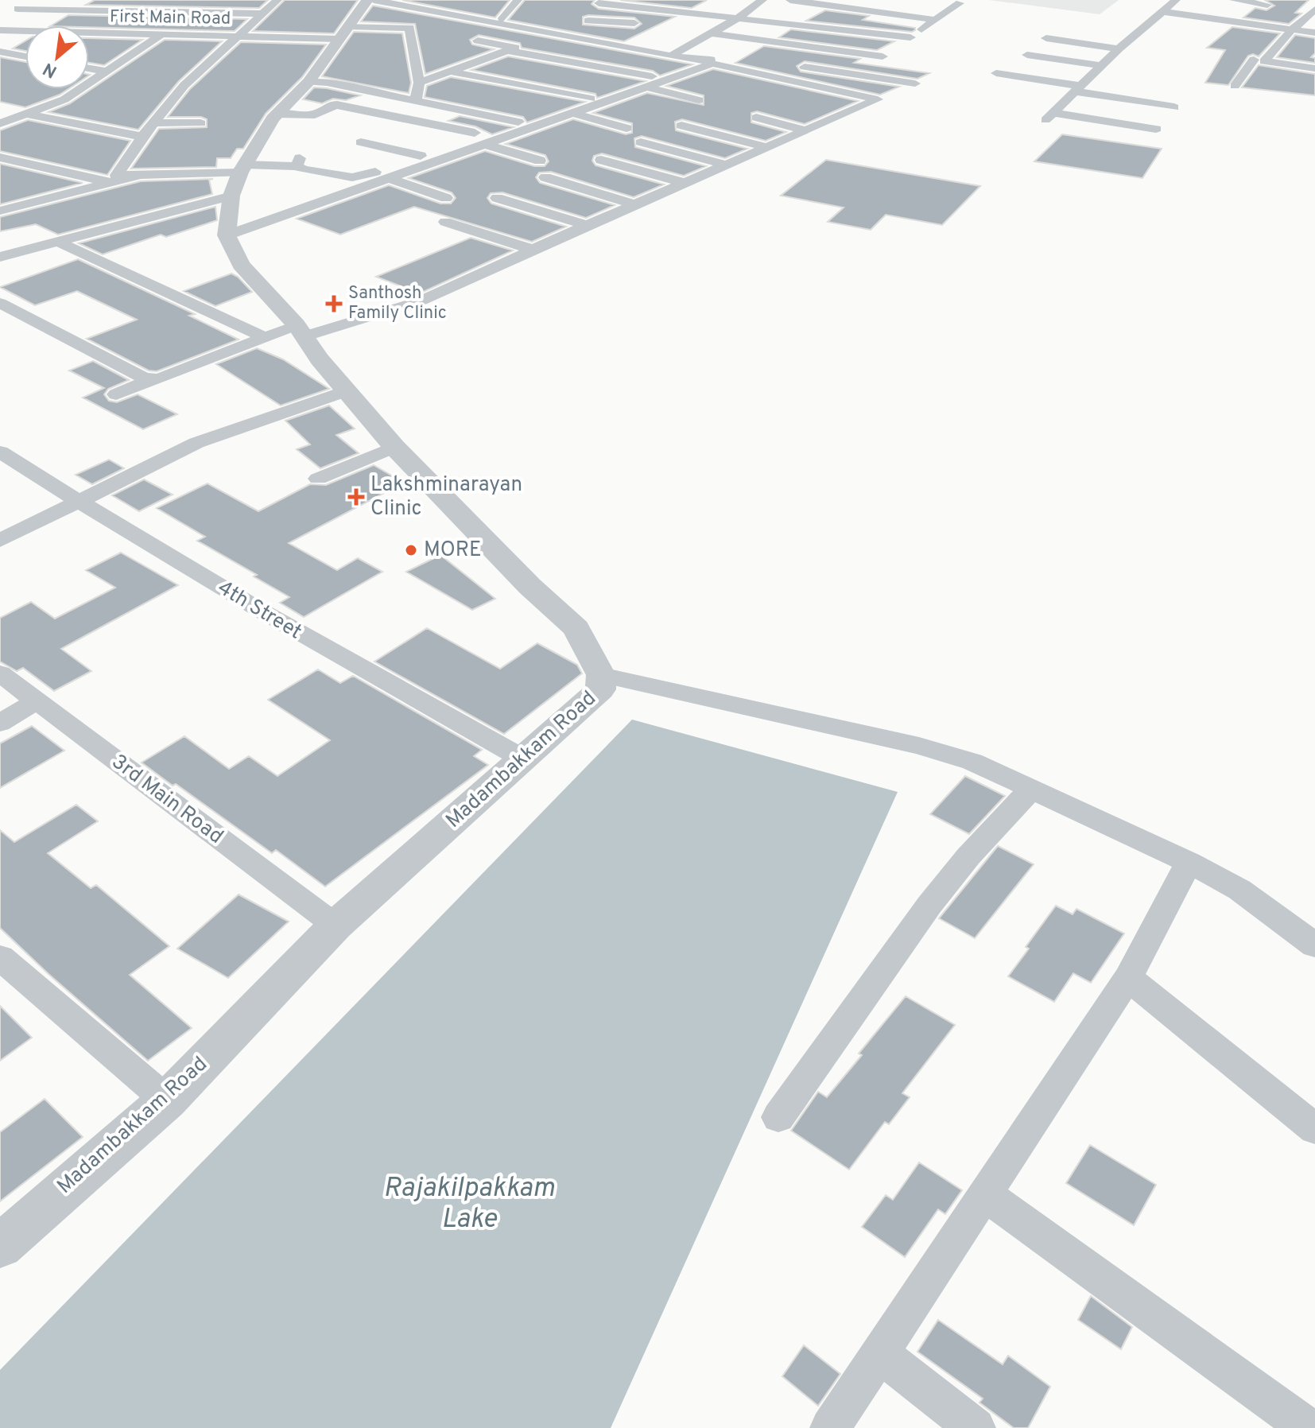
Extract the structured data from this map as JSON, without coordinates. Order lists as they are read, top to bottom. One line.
{"streets":{"street":["First Main Road","4th Street","Madambakkam Road","3rd Main Road"]},"crossings":[["4th Street","Madambakkam Road"],["Madambakkam Road","3rd Main Road"]],"water":["Rajakilpakkam Lake"],"places":{"health":["Santhosh Family Clinic","Lakshminarayan Clinic"],"other":["MORE"]},"north":"bottom left"}
